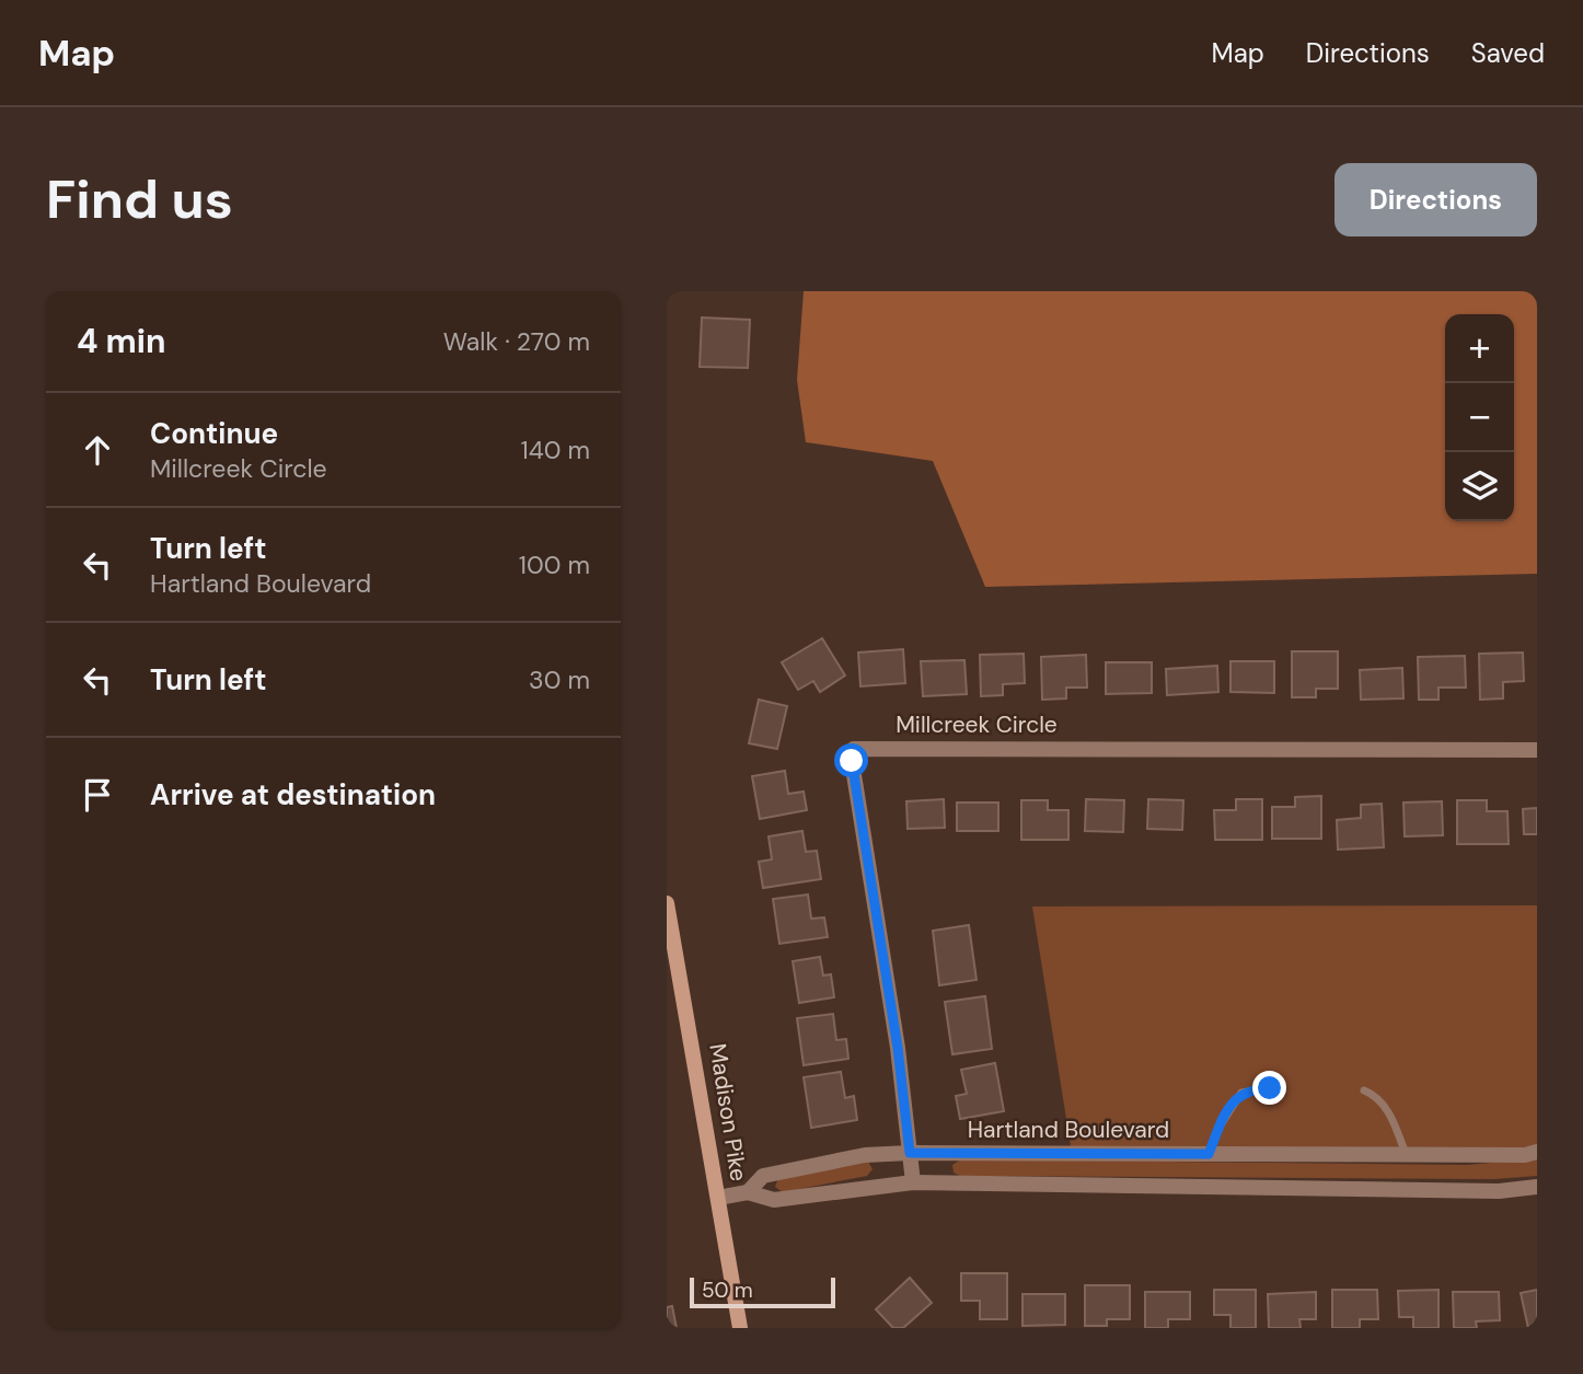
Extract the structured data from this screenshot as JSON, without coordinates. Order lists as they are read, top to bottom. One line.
{"streets":{"main road":["Madison Pike"],"street":["Millcreek Circle","Hartland Boulevard"]},"crossings":[["Millcreek Circle","Hartland Boulevard"],["Madison Pike","Hartland Boulevard"]],"scale_bar":"50 m","page":{"header":"Map","nav":["Map","Directions","Saved"],"buttons":"Directions","title":"Find us","heading":["4 min","Walk · 270 m"],"map_buttons":["+","−"],"list":[["Continue","Millcreek Circle","140 m"],["Turn left","Hartland Boulevard","100 m"],["Turn left","30 m"],"Arrive at destination"],"scale":"50 m"}}
